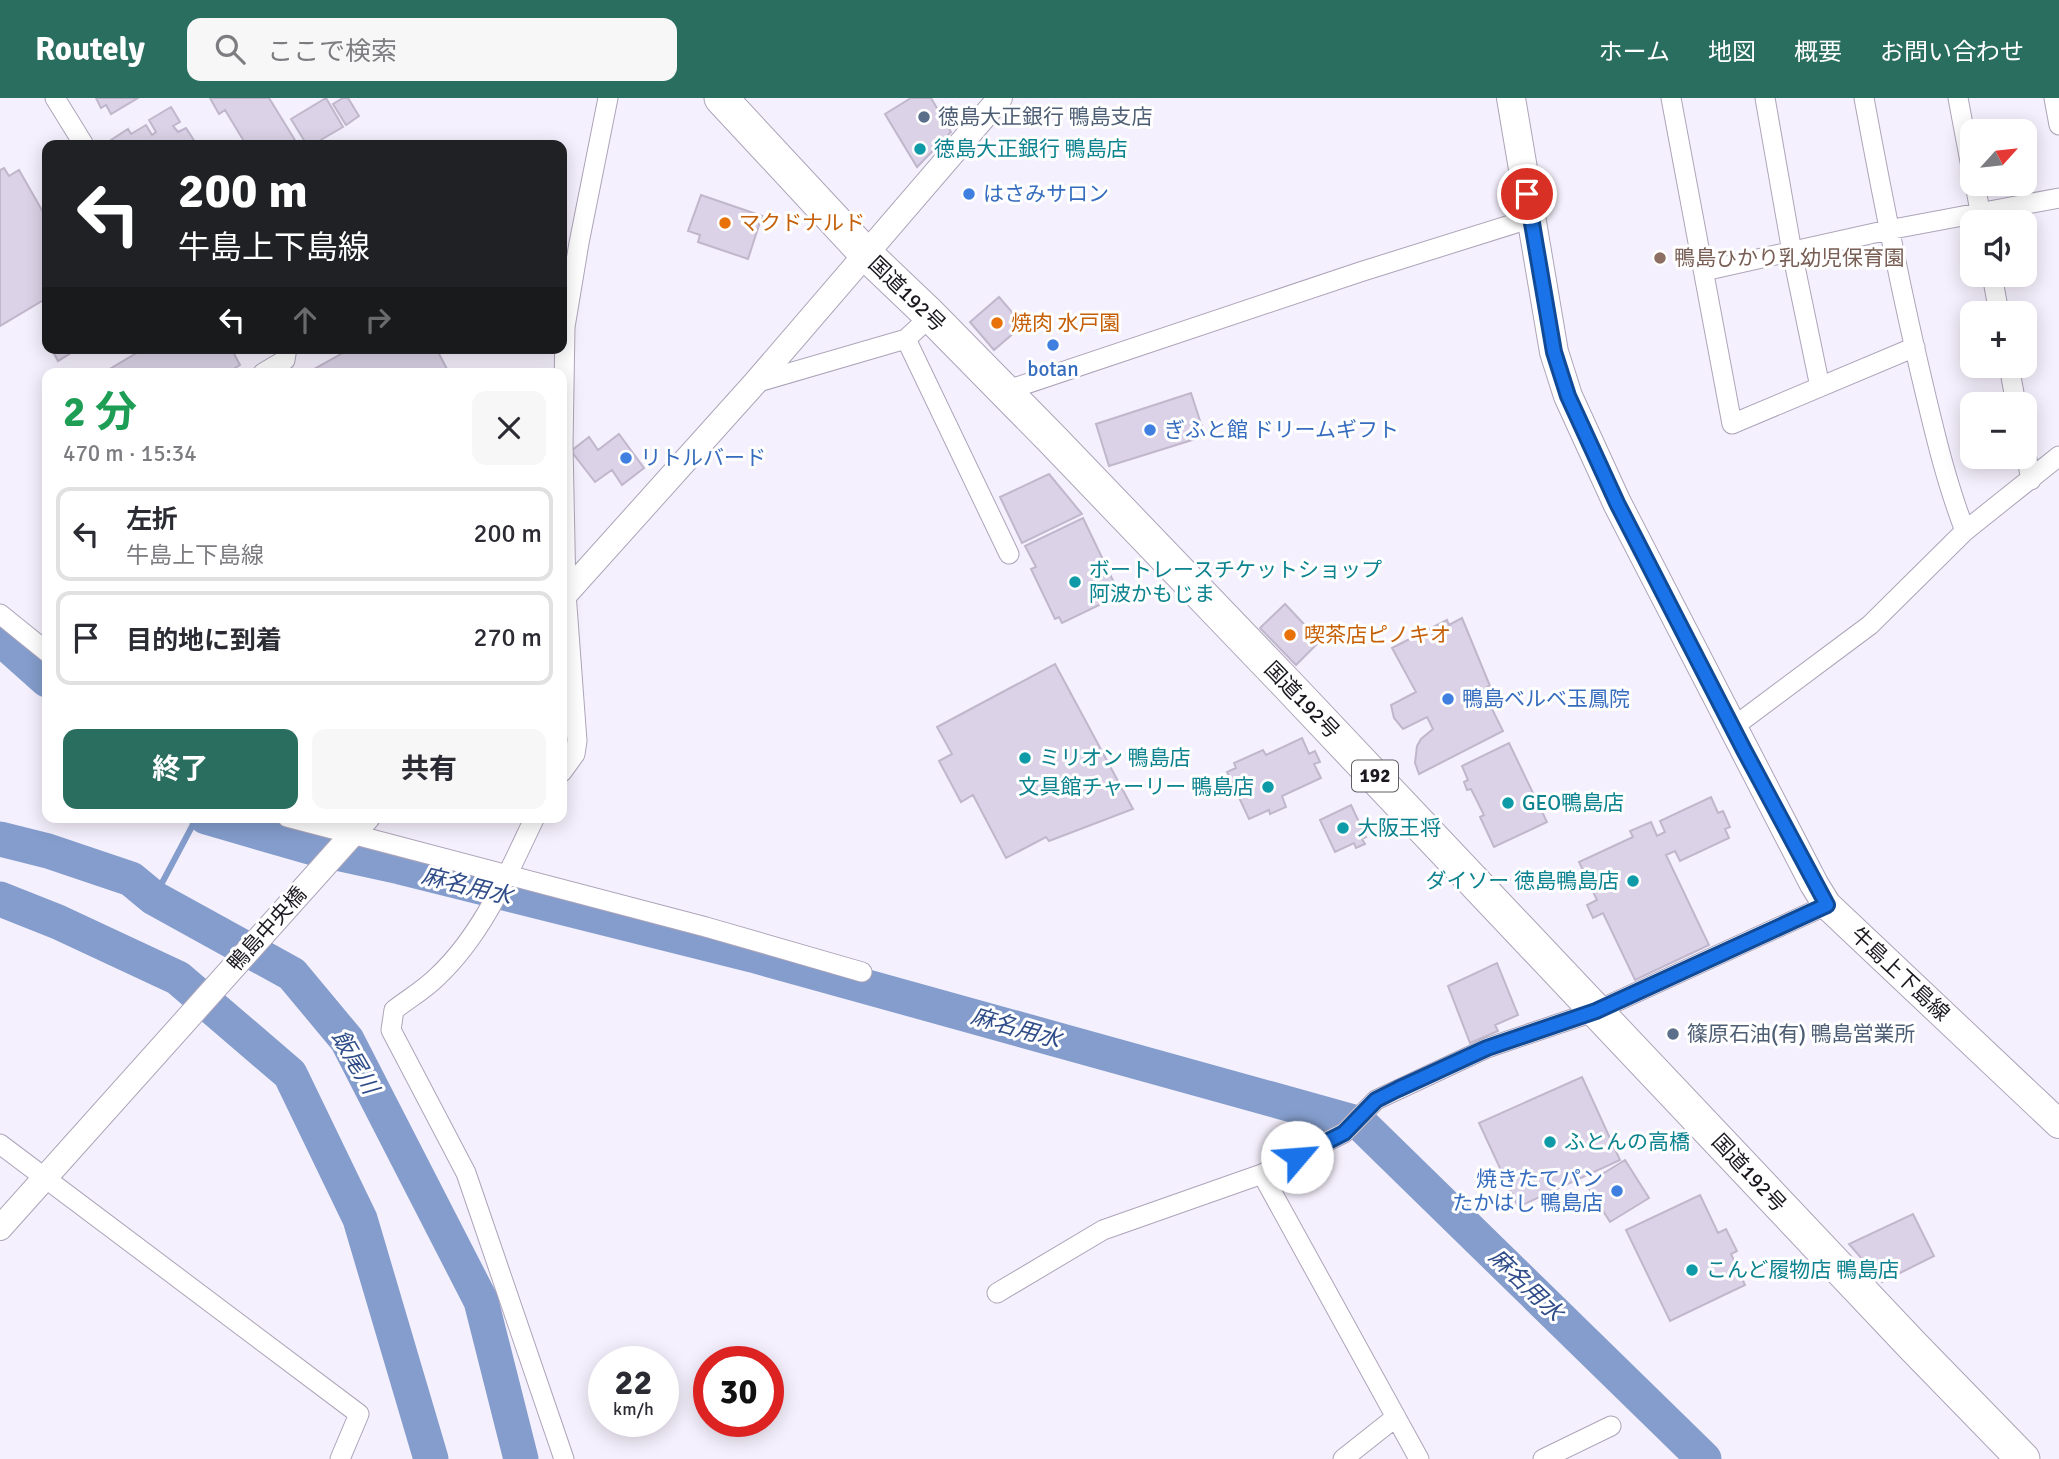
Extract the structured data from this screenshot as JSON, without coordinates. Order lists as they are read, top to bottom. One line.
{"streets":{"highway":["国道192号","192"],"main road":["牛島上下島線"],"street":["鴨島中央橋"]},"water":["麻名用水","飯尾川"],"places":["徳島大正銀行 鴨島支店","徳島大正銀行 鴨島店","はさみサロン","マクドナルド","鴨島ひかり乳幼児保育園","焼肉 水戸園","botan","ぎふと館 ドリームギフト","リトルバード","ボートレースチケットショップ 阿波かもじま","喫茶店ピノキオ","鴨島ベルベ玉鳳院","ミリオン 鴨島店","文具館チャーリー 鴨島店","GEO鴨島店","大阪王将","ダイソー 徳島鴨島店","篠原石油(有) 鴨島営業所","ふとんの高橋","焼きたてパン たかはし 鴨島店","こんど履物店 鴨島店"],"north":"top right","page":{"header":"Routely","search":"ここで検索","nav":["ホーム","地図","概要","お問い合わせ"],"map_buttons":["+","−"],"turn":["200 m","牛島上下島線"],"heading":["2 分","470 m · 15:34"],"list":[{"name":"左折","note":"牛島上下島線","value":"200 m"},{"name":"目的地に到着","value":"270 m"}],"buttons":["終了","共有"],"speed":"22 km/h","limit":"30"}}
